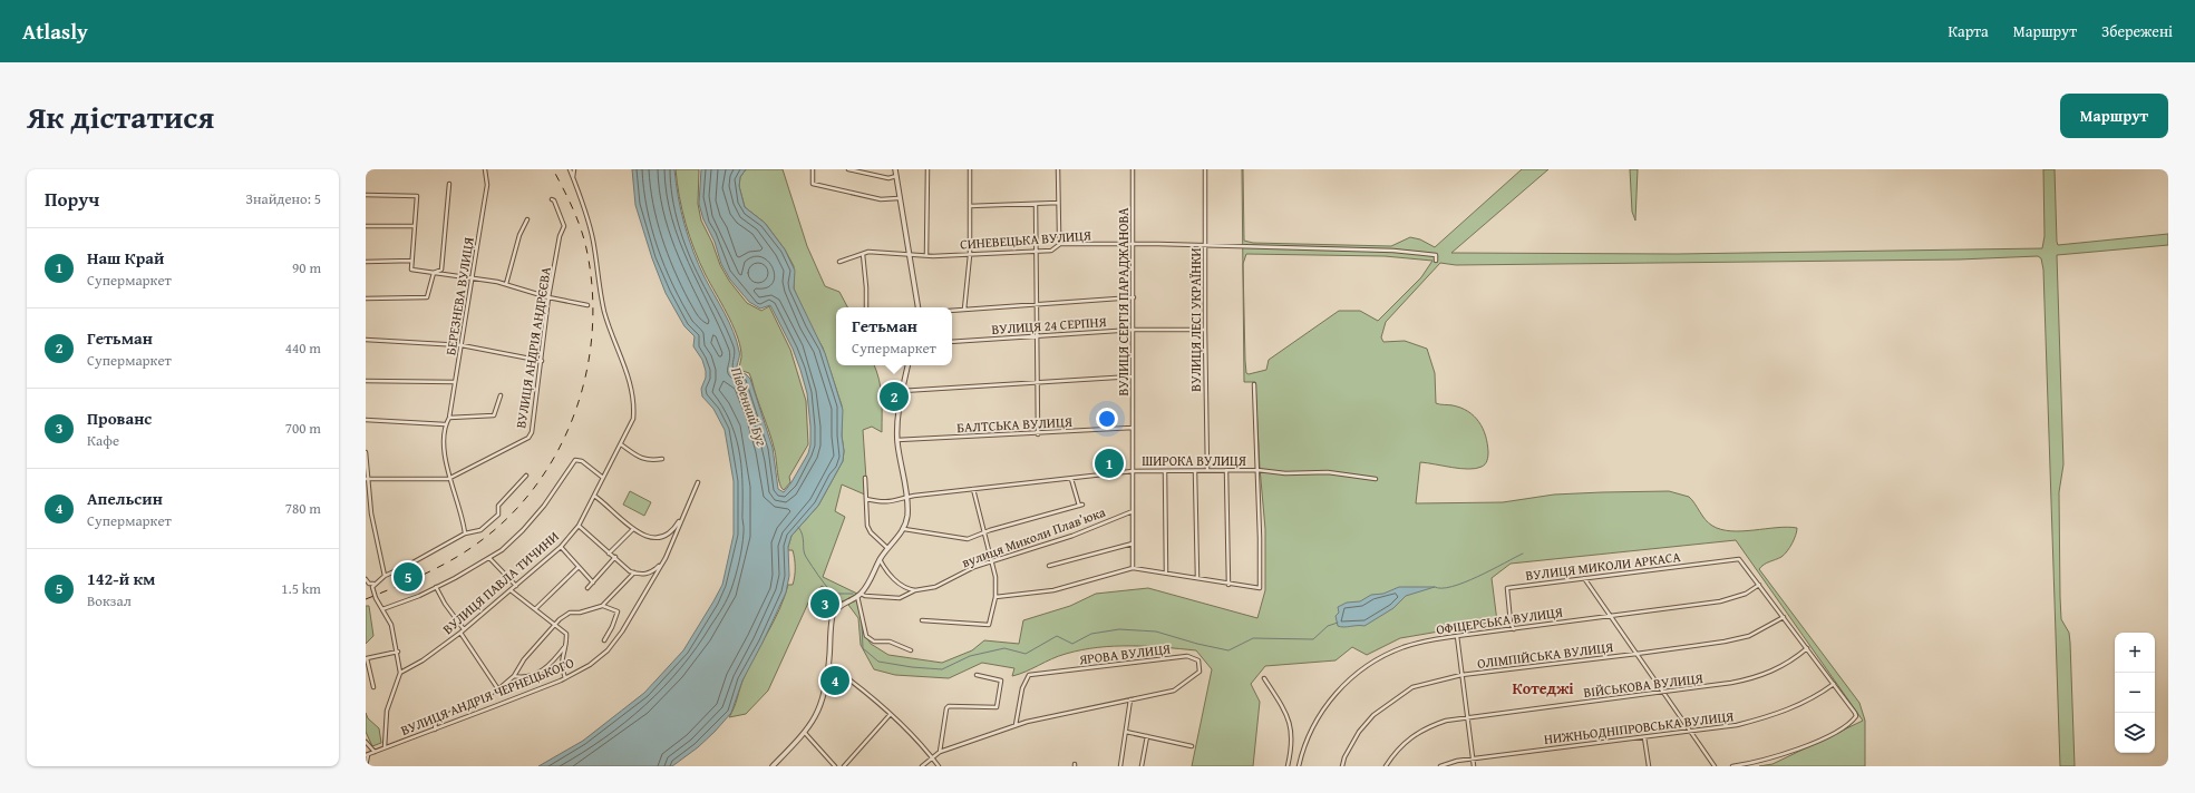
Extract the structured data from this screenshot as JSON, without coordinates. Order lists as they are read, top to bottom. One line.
{"streets":{"street":["СИНЕВЕЦЬКА ВУЛИЦЯ","БЕРЕЗНЕВА ВУЛИЦЯ","ВУЛИЦЯ СЕРГІЯ ПАРАДЖАНОВА","ВУЛИЦЯ ЛЕСІ УКРАЇНКИ","ВУЛИЦЯ 24 СЕРПНЯ","ВУЛИЦЯ АНДРІЯ АНДРЄЄВА","БАЛТСЬКА ВУЛИЦЯ","ШИРОКА ВУЛИЦЯ","вулиця Миколи Плавʼюка","ВУЛИЦЯ МИКОЛИ АРКАСА","ВУЛИЦЯ ПАВЛА ТИЧИНИ","ОФІЦЕРСЬКА ВУЛИЦЯ","ЯРОВА ВУЛИЦЯ","ОЛІМПІЙСЬКА ВУЛИЦЯ","ВІЙСЬКОВА ВУЛИЦЯ","ВУЛИЦЯ АНДРІЯ ЧЕРНЕЦЬКОГО","НИЖНЬОДНІПРОВСЬКА ВУЛИЦЯ"]},"crossings":[["СИНЕВЕЦЬКА ВУЛИЦЯ","ВУЛИЦЯ СЕРГІЯ ПАРАДЖАНОВА"],["СИНЕВЕЦЬКА ВУЛИЦЯ","ВУЛИЦЯ ЛЕСІ УКРАЇНКИ"],["БЕРЕЗНЕВА ВУЛИЦЯ","ВУЛИЦЯ АНДРІЯ АНДРЄЄВА"],["ВУЛИЦЯ СЕРГІЯ ПАРАДЖАНОВА","ВУЛИЦЯ 24 СЕРПНЯ"],["ВУЛИЦЯ СЕРГІЯ ПАРАДЖАНОВА","БАЛТСЬКА ВУЛИЦЯ"],["ВУЛИЦЯ СЕРГІЯ ПАРАДЖАНОВА","ШИРОКА ВУЛИЦЯ"],["ВУЛИЦЯ СЕРГІЯ ПАРАДЖАНОВА","вулиця Миколи Плавʼюка"],["ВУЛИЦЯ ЛЕСІ УКРАЇНКИ","ВУЛИЦЯ 24 СЕРПНЯ"],["ВУЛИЦЯ ЛЕСІ УКРАЇНКИ","ШИРОКА ВУЛИЦЯ"],["ВУЛИЦЯ МИКОЛИ АРКАСА","ОФІЦЕРСЬКА ВУЛИЦЯ"]],"districts":["Котеджі"],"water":["Південний Буг"],"page":{"header":"Atlasly","nav":["Карта","Маршрут","Збережені"],"title":"Як дістатися","buttons":"Маршрут","heading":["Поруч","Знайдено: 5"],"list":[{"mark":"1","name":"Наш Край","note":"Супермаркет","value":"90 m"},{"mark":"2","name":"Гетьман","note":"Супермаркет","value":"440 m"},{"mark":"3","name":"Прованс","note":"Кафе","value":"700 m"},{"mark":"4","name":"Апельсин","note":"Супермаркет","value":"780 m"},{"mark":"5","name":"142-й км","note":"Вокзал","value":"1.5 km"}],"popup":["Гетьман","Супермаркет"],"pins":["2","1","5","3","4"],"map_buttons":["+","−"]}}
